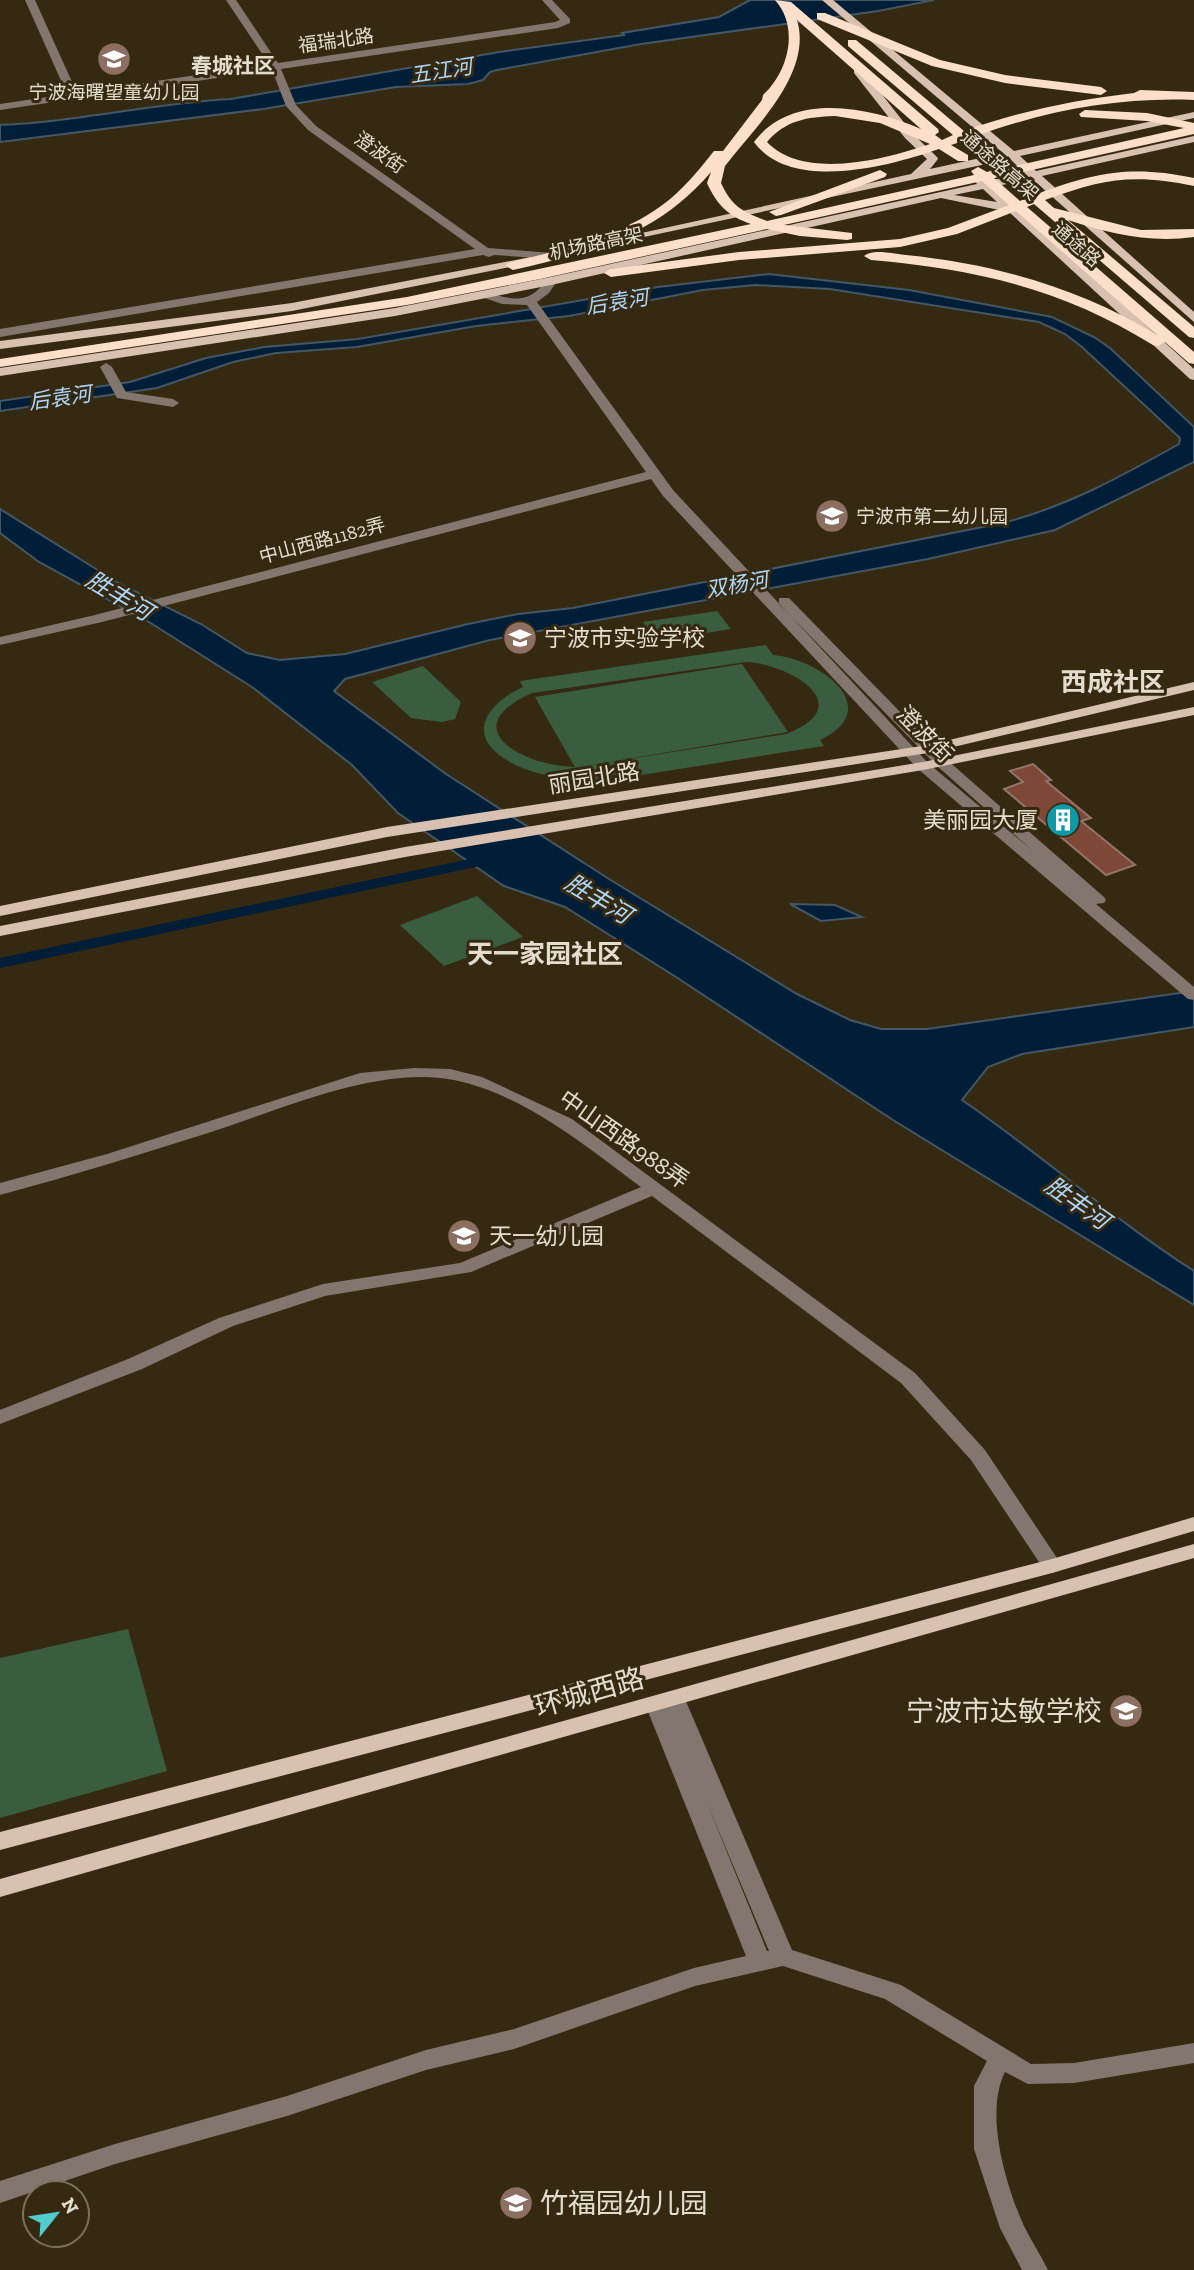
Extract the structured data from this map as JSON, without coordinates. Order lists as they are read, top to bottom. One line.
{"streets":{"highway":["通途路高架","机场路高架"],"main road":["通途路","丽园北路","环城西路"],"street":["福瑞北路","澄波街","中山西路1182弄","中山西路988弄"]},"crossings":[["福瑞北路","澄波街"],["澄波街","中山西路1182弄"],["澄波街","丽园北路"],["通途路高架","通途路"],["中山西路988弄","环城西路"]],"districts":["春城社区","西成社区","天一家园社区"],"water":["五江河","后袁河","双杨河","胜丰河"],"places":{"school or university":["宁波海曙望童幼儿园","宁波市第二幼儿园","宁波市实验学校","天一幼儿园","宁波市达敏学校","竹福园幼儿园"],"building":["美丽园大厦"]},"north":"top right"}
